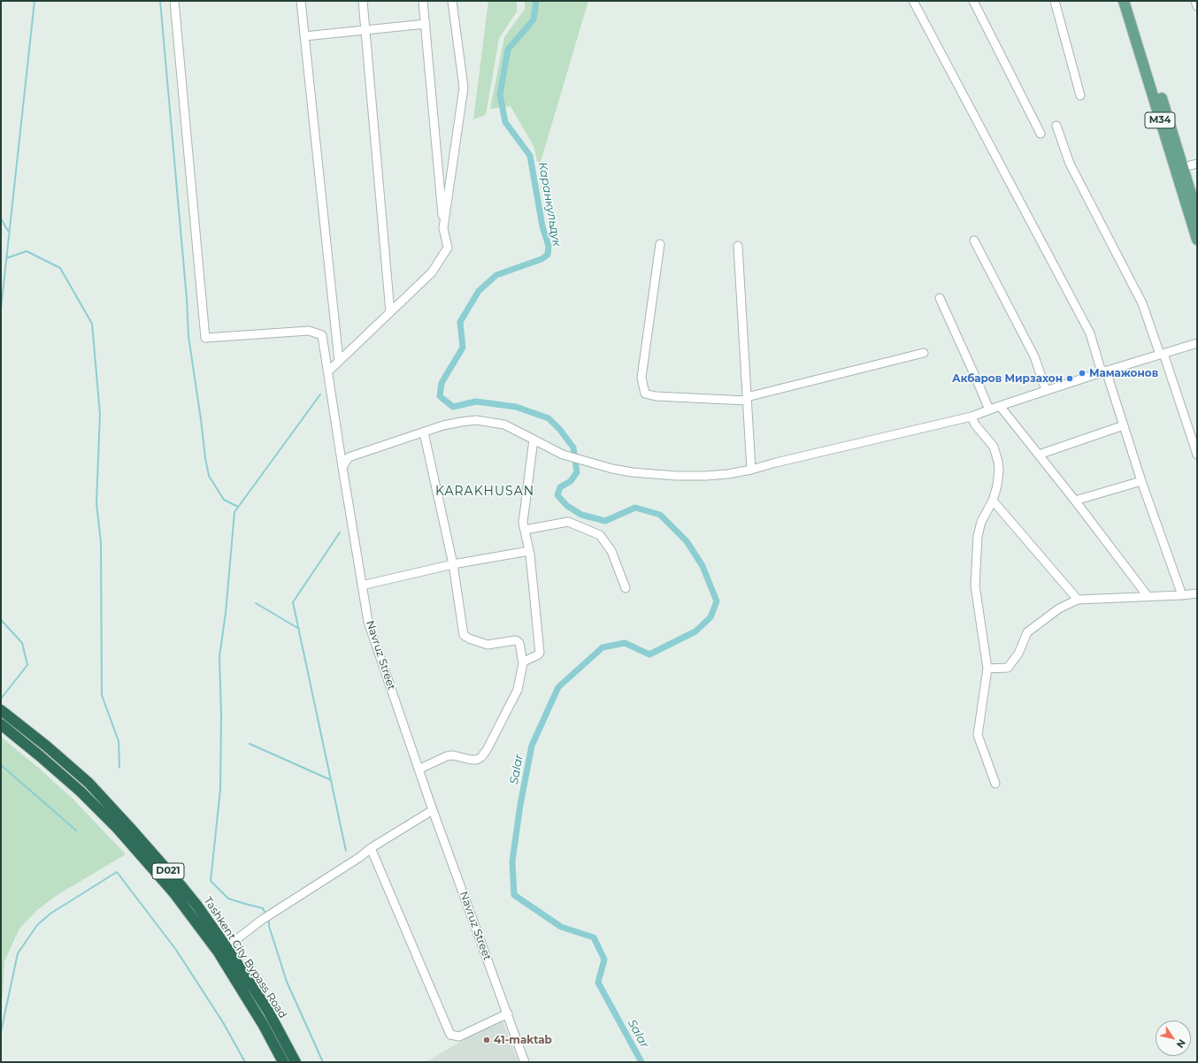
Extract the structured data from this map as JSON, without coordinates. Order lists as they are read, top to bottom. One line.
{"streets":{"highway":["D021","Tashkent City Bypass Road"],"main road":["M34"],"street":["Navruz Street"]},"districts":["KARAKHUSAN"],"water":["Каранкульдук","Salar"],"places":["Мамажонов","Акбаров Мирзахон","41-maktab"],"north":"bottom right"}
